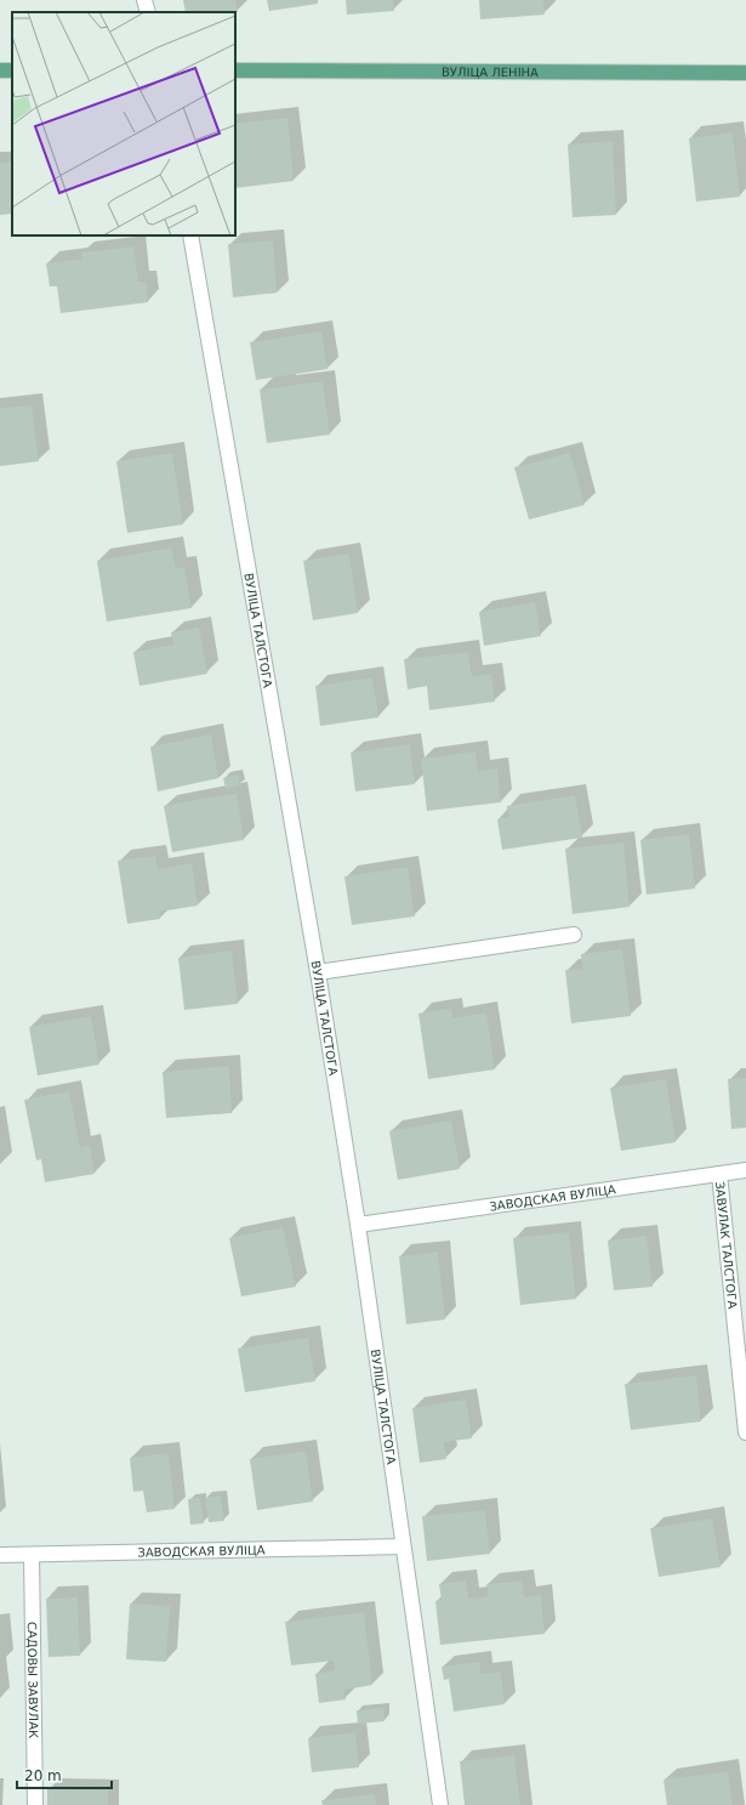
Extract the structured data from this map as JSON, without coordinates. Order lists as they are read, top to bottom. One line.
{"streets":{"main road":["ВУЛІЦА ЛЕНІНА"],"street":["ВУЛІЦА ТАЛСТОГА","ЗАВОДСКАЯ ВУЛІЦА","ЗАВУЛАК ТАЛСТОГА","САДОВЫ ЗАВУЛАК"]},"crossings":[["ВУЛІЦА ТАЛСТОГА","ЗАВОДСКАЯ ВУЛІЦА"],["ЗАВОДСКАЯ ВУЛІЦА","ЗАВУЛАК ТАЛСТОГА"],["ЗАВОДСКАЯ ВУЛІЦА","САДОВЫ ЗАВУЛАК"]],"scale_bar":"20 m"}
